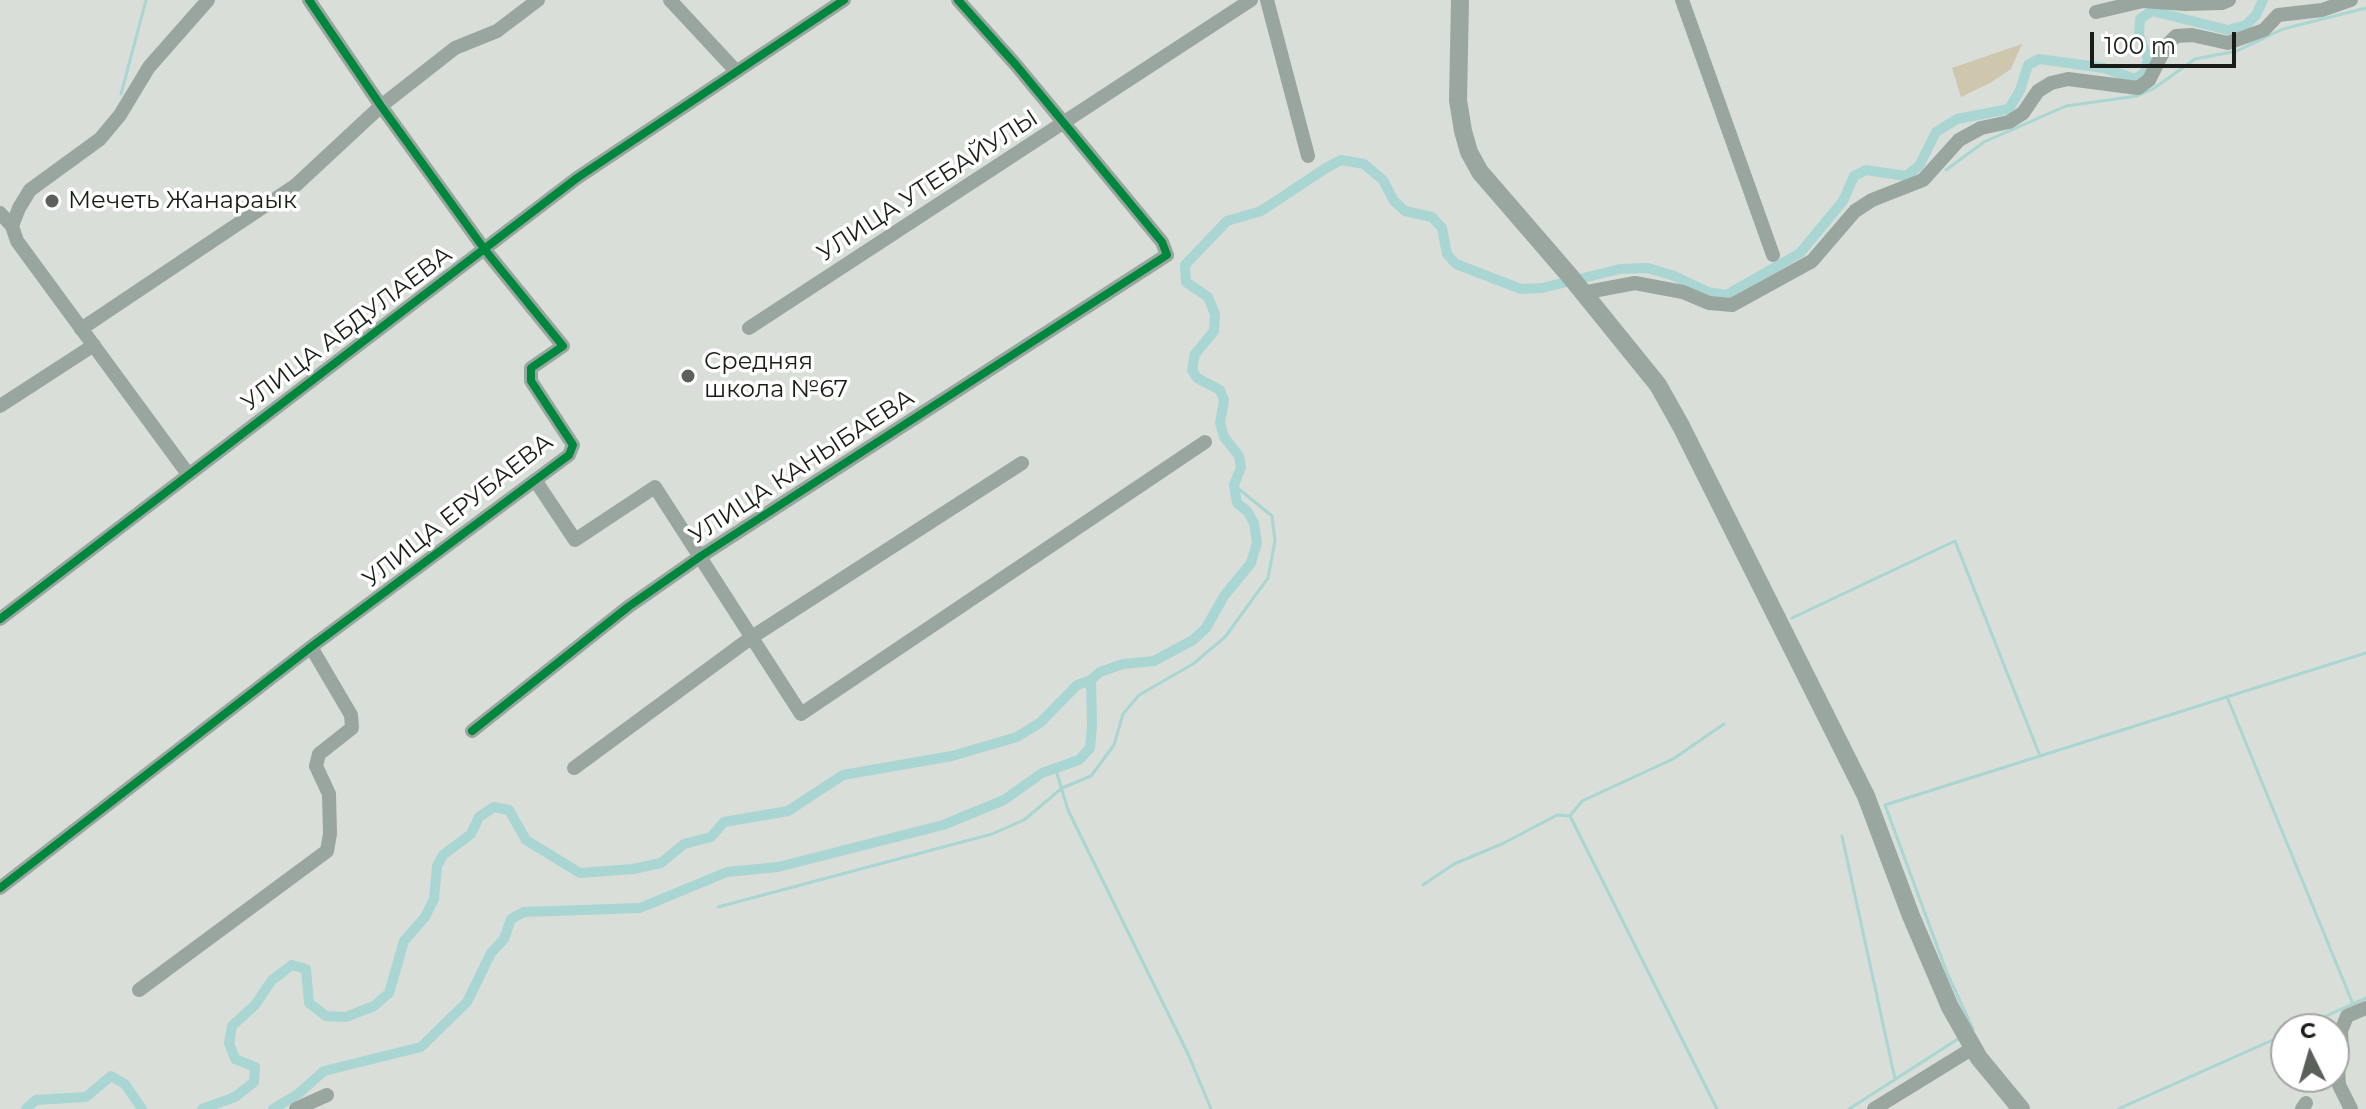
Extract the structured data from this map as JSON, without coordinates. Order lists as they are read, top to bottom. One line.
{"streets":{"street":["УЛИЦА УТЕБАЙУЛЫ","УЛИЦА АБДУЛАЕВА","УЛИЦА КАНЫБАЕВА","УЛИЦА ЕРУБАЕВА"]},"crossings":[["УЛИЦА УТЕБАЙУЛЫ","УЛИЦА КАНЫБАЕВА"],["УЛИЦА АБДУЛАЕВА","УЛИЦА ЕРУБАЕВА"]],"places":["Мечеть Жанараык","Средняя школа №67"],"scale_bar":"100 m","north":"top"}
